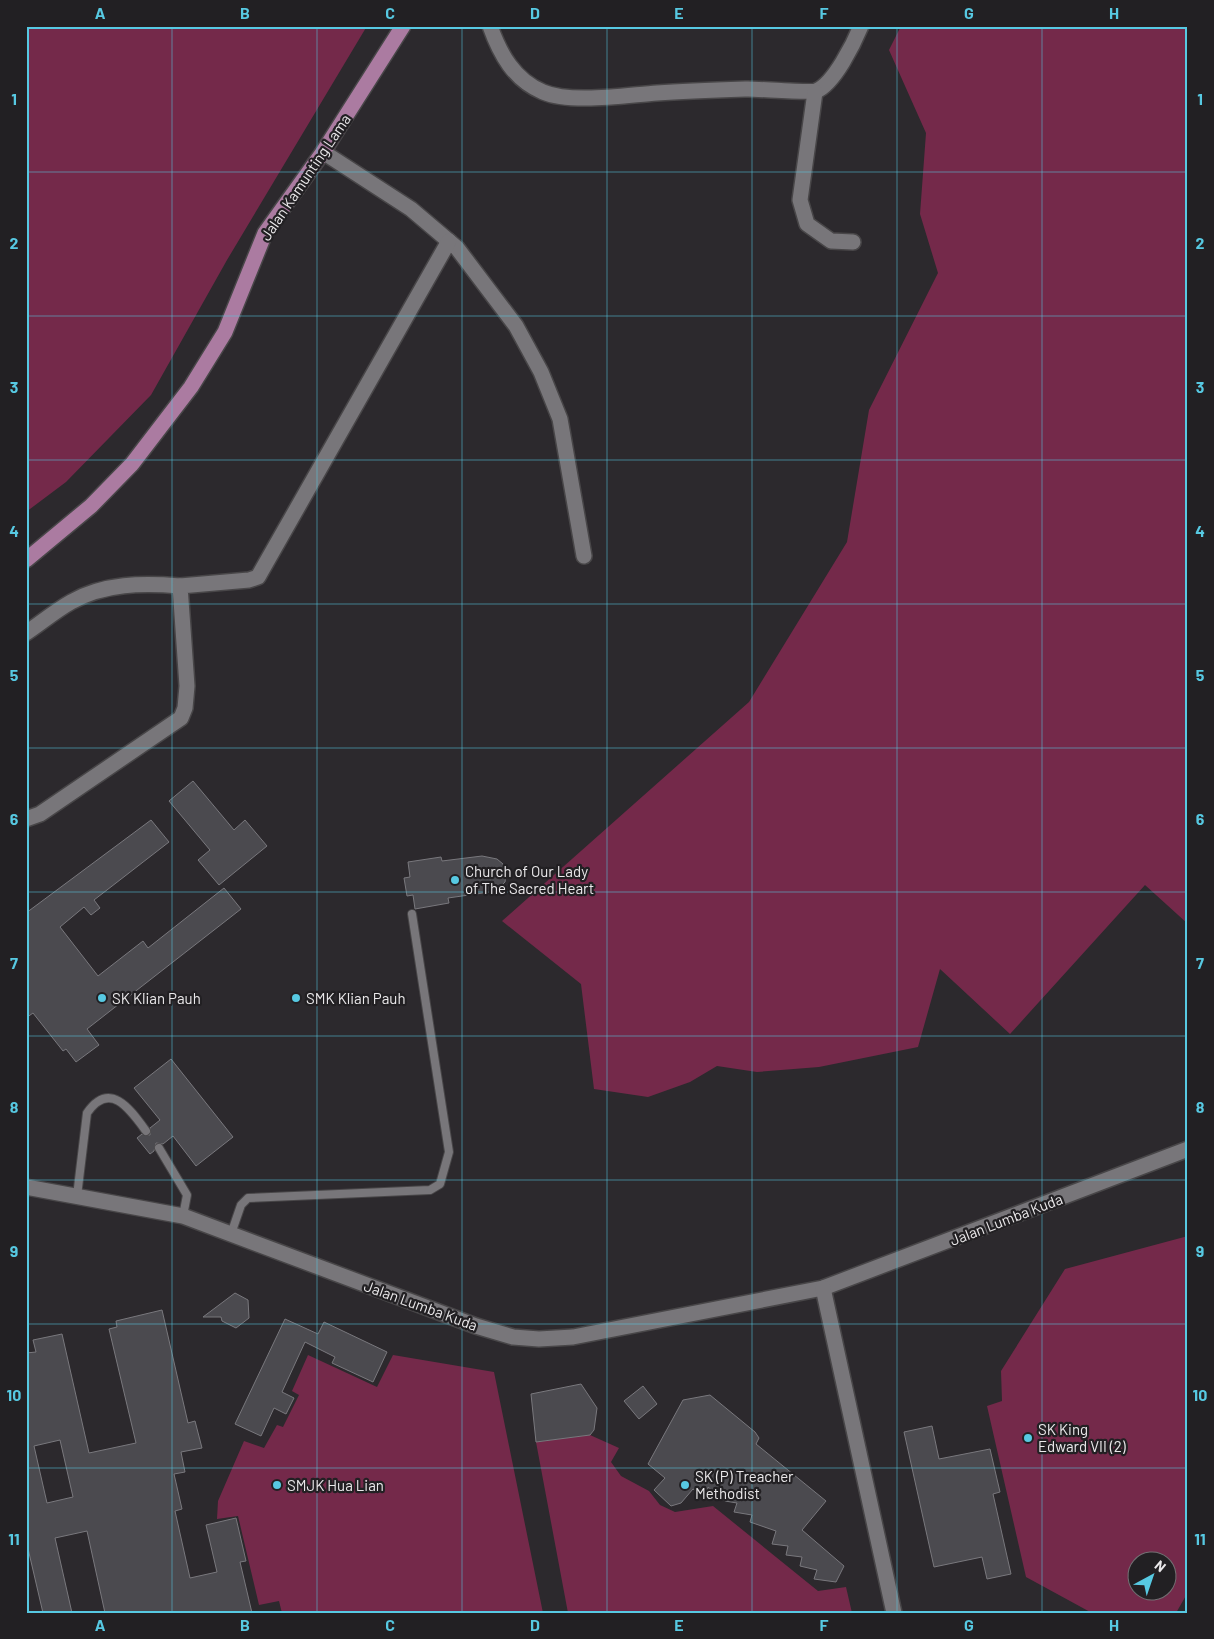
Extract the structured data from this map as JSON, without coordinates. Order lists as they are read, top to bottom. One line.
{"streets":{"main road":["Jalan Kamunting Lama"],"street":["Jalan Lumba Kuda"]},"places":["Church of Our Lady of The Sacred Heart","SK Klian Pauh","SMK Klian Pauh","SK King Edward VII (2)","SMJK Hua Lian","SK (P) Treacher Methodist"],"north":"top right","grid":{"columns":["A","B","C","D","E","F","G","H"],"rows":["1","2","3","4","5","6","7","8","9","10","11"]}}
